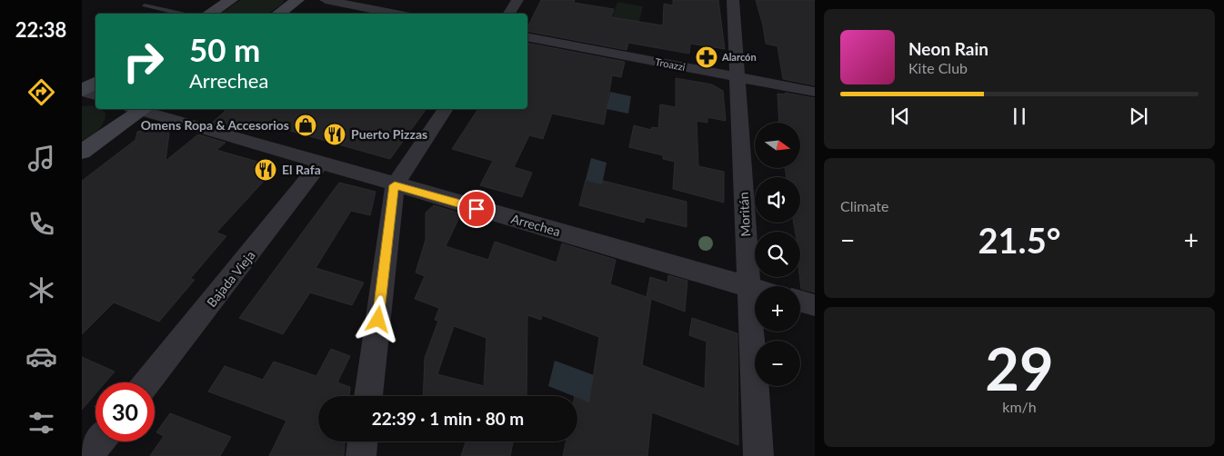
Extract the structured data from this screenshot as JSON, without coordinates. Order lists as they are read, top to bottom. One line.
{"streets":{"street":["Troazzi","Moritán","Arrechea","Bajada Vieja"]},"crossings":[["Troazzi","Moritán"],["Moritán","Arrechea"],["Arrechea","Bajada Vieja"]],"places":{"pharmacy":["Alarcón"],"shop":["Omens Ropa & Accesorios"],"restaurant":["Puerto Pizzas","El Rafa"]},"north":"right","page":{"tabs":"22:38","turn":["50 m","Arrechea"],"song":["Neon Rain","Kite Club"],"map_buttons":["+","−"],"tile":["Climate",["29","km/h"]],"heat":["−","21.5°","+"],"limit":"30","trip":"22:39 · 1 min · 80 m"}}
